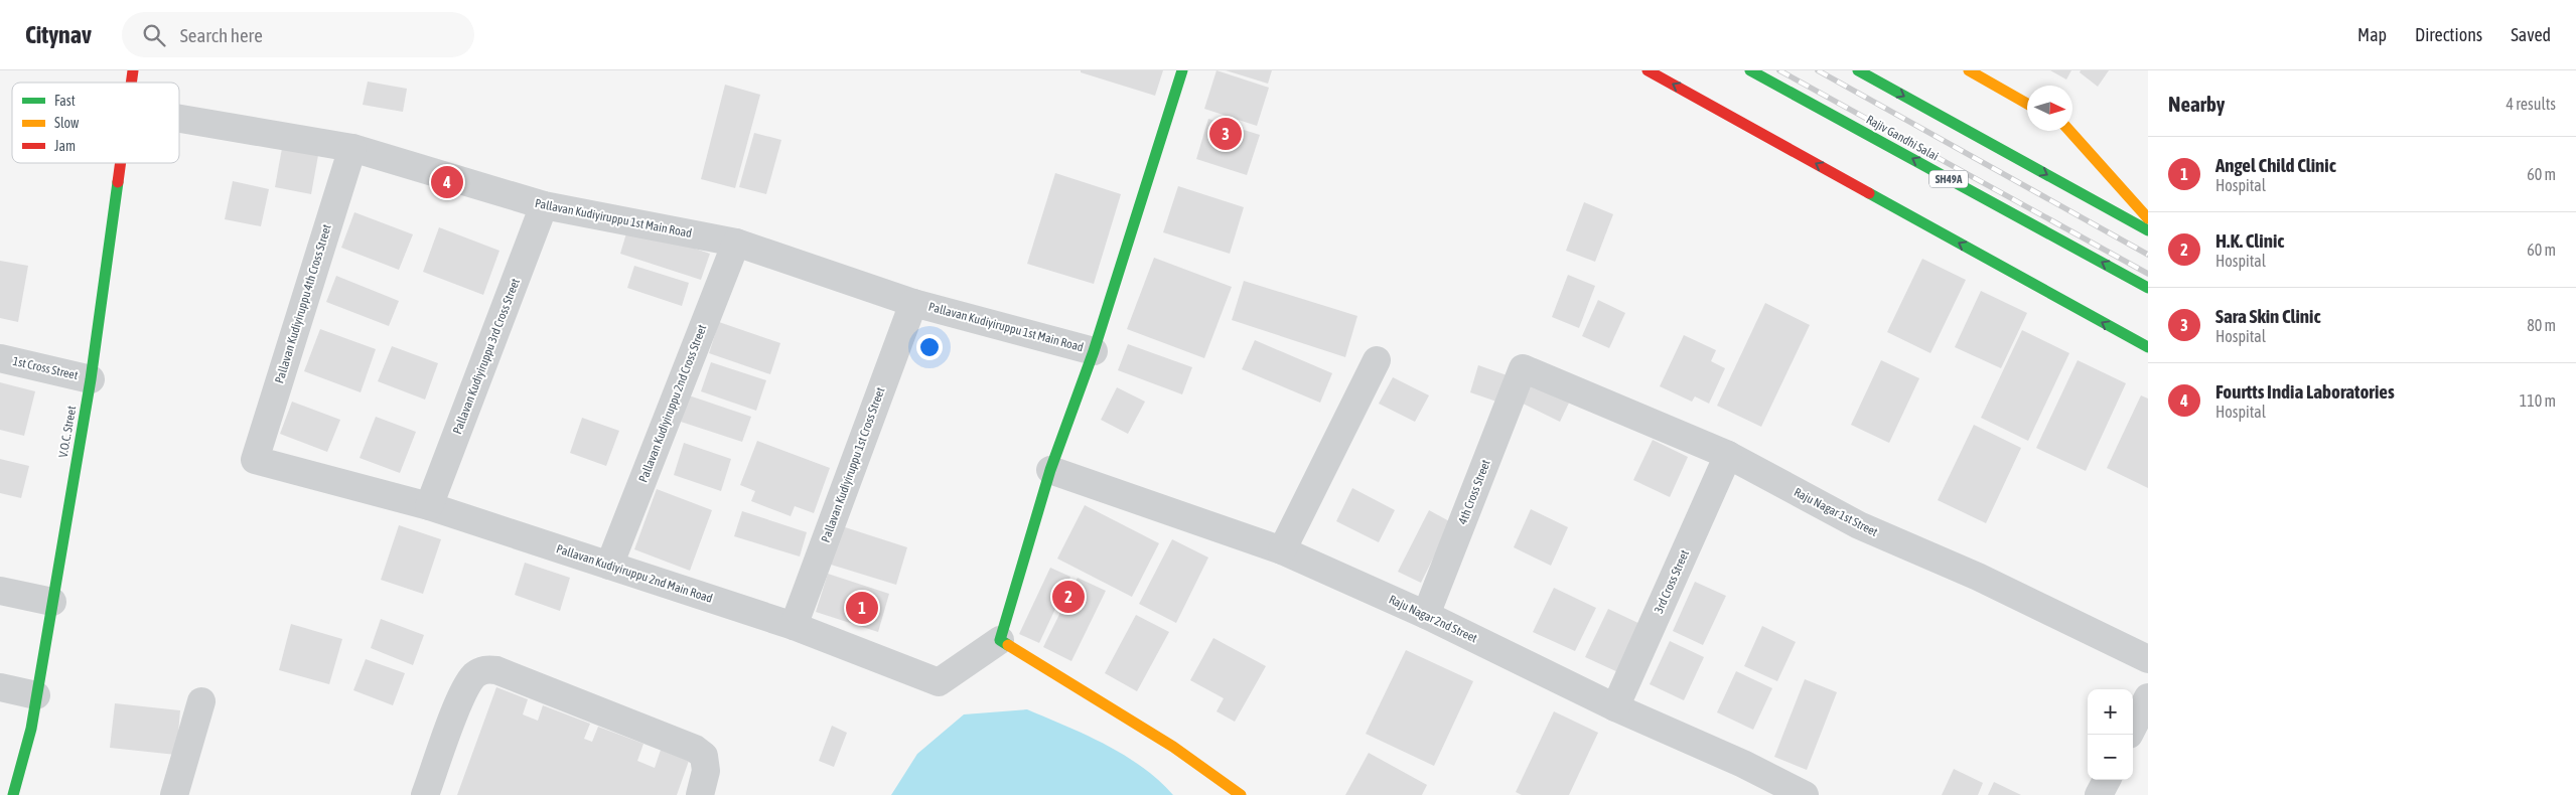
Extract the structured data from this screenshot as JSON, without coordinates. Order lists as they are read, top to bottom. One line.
{"streets":{"street":["Rajiv Gandhi Salai","SH49A","Pallavan Kudiyiruppu 1st Main Road","Pallavan Kudiyiruppu 4th Cross Street","Pallavan Kudiyiruppu 3rd Cross Street","1st Cross Street","Pallavan Kudiyiruppu 2nd Cross Street","V.O.C. Street","Pallavan Kudiyiruppu 1st Cross Street","4th Cross Street","Raju Nagar 1st Street","Pallavan Kudiyiruppu 2nd Main Road","3rd Cross Street","Raju Nagar 2nd Street"]},"crossings":[["Pallavan Kudiyiruppu 1st Main Road","Pallavan Kudiyiruppu 4th Cross Street"],["Pallavan Kudiyiruppu 1st Main Road","Pallavan Kudiyiruppu 3rd Cross Street"],["Pallavan Kudiyiruppu 1st Main Road","Pallavan Kudiyiruppu 2nd Cross Street"],["Pallavan Kudiyiruppu 1st Main Road","Pallavan Kudiyiruppu 1st Cross Street"],["Pallavan Kudiyiruppu 4th Cross Street","Pallavan Kudiyiruppu 2nd Main Road"],["Pallavan Kudiyiruppu 3rd Cross Street","Pallavan Kudiyiruppu 2nd Main Road"],["1st Cross Street","V.O.C. Street"],["Pallavan Kudiyiruppu 2nd Cross Street","Pallavan Kudiyiruppu 2nd Main Road"],["Pallavan Kudiyiruppu 1st Cross Street","Pallavan Kudiyiruppu 2nd Main Road"],["4th Cross Street","Raju Nagar 1st Street"],["4th Cross Street","Raju Nagar 2nd Street"],["Raju Nagar 1st Street","3rd Cross Street"],["3rd Cross Street","Raju Nagar 2nd Street"]],"legend":["Fast","Slow","Jam"],"north":"right","page":{"header":"Citynav","search":"Search here","nav":["Map","Directions","Saved"],"heading":["Nearby","4 results"],"pins":["3","4","2","1"],"list":[{"mark":"1","name":"Angel Child Clinic","note":"Hospital","value":"60 m"},{"mark":"2","name":"H.K. Clinic","note":"Hospital","value":"60 m"},{"mark":"3","name":"Sara Skin Clinic","note":"Hospital","value":"80 m"},{"mark":"4","name":"Fourtts India Laboratories","note":"Hospital","value":"110 m"}],"map_buttons":["+","−"]}}
